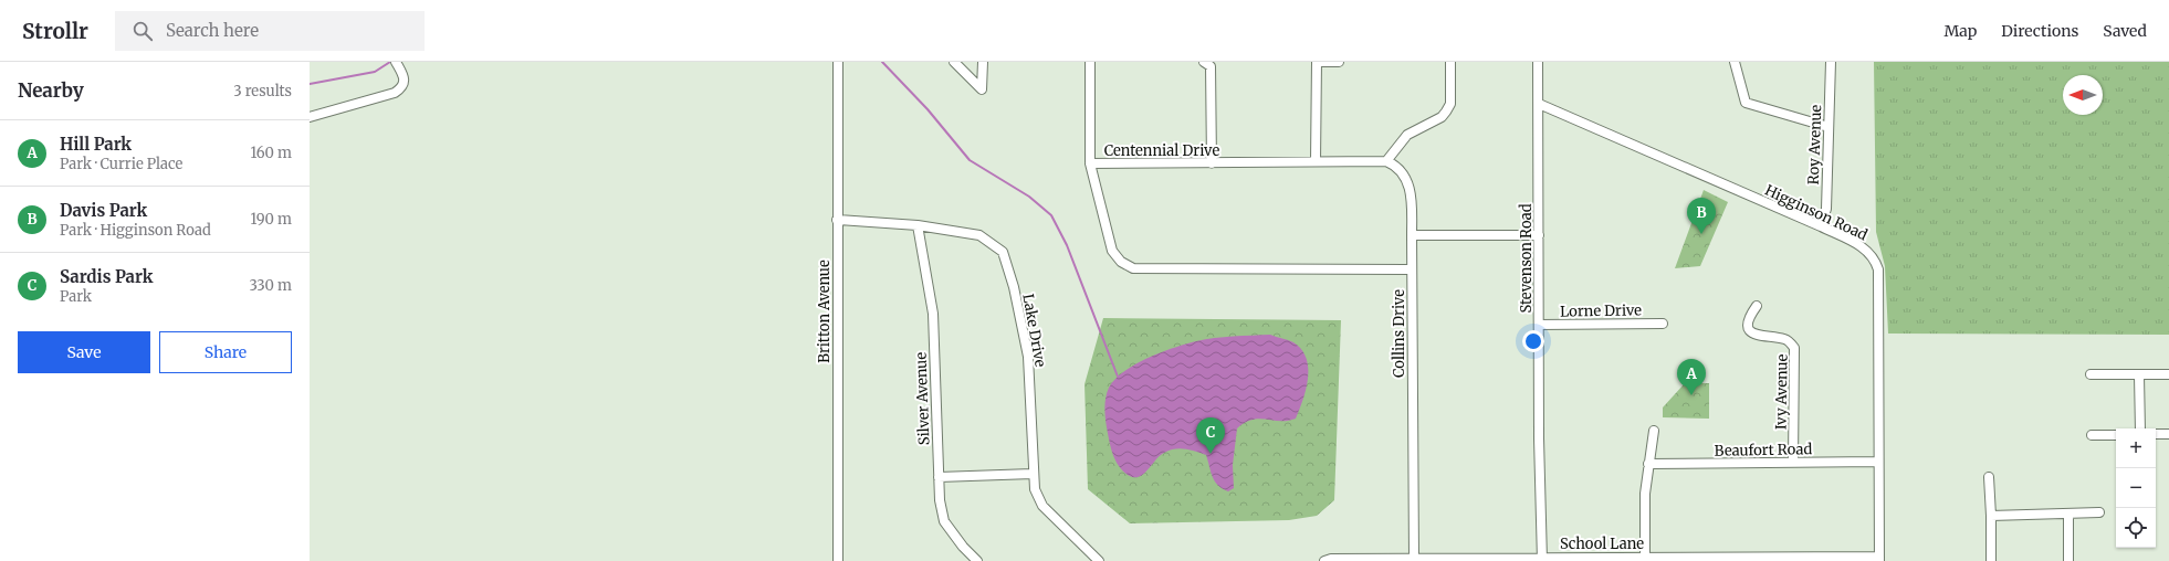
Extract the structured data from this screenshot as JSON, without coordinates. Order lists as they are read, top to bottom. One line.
{"streets":{"street":["Roy Avenue","Centennial Drive","Higginson Road","Stevenson Road","Lorne Drive","Britton Avenue","Lake Drive","Collins Drive","Ivy Avenue","Silver Avenue","Beaufort Road","School Lane"]},"crossings":[["Roy Avenue","Higginson Road"],["Centennial Drive","Collins Drive"],["Higginson Road","Stevenson Road"],["Higginson Road","Beaufort Road"],["Higginson Road","School Lane"],["Stevenson Road","Lorne Drive"],["Stevenson Road","School Lane"],["Britton Avenue","Lake Drive"],["Lake Drive","Silver Avenue"],["Collins Drive","School Lane"],["Ivy Avenue","Beaufort Road"]],"north":"left","page":{"header":"Strollr","search":"Search here","nav":["Map","Directions","Saved"],"heading":["Nearby","3 results"],"list":[{"mark":"A","name":"Hill Park","note":"Park · Currie Place","value":"160 m"},{"mark":"B","name":"Davis Park","note":"Park · Higginson Road","value":"190 m"},{"mark":"C","name":"Sardis Park","note":"Park","value":"330 m"}],"pins":["B","A","C"],"buttons":["Save","Share"],"map_buttons":["+","−"]}}
